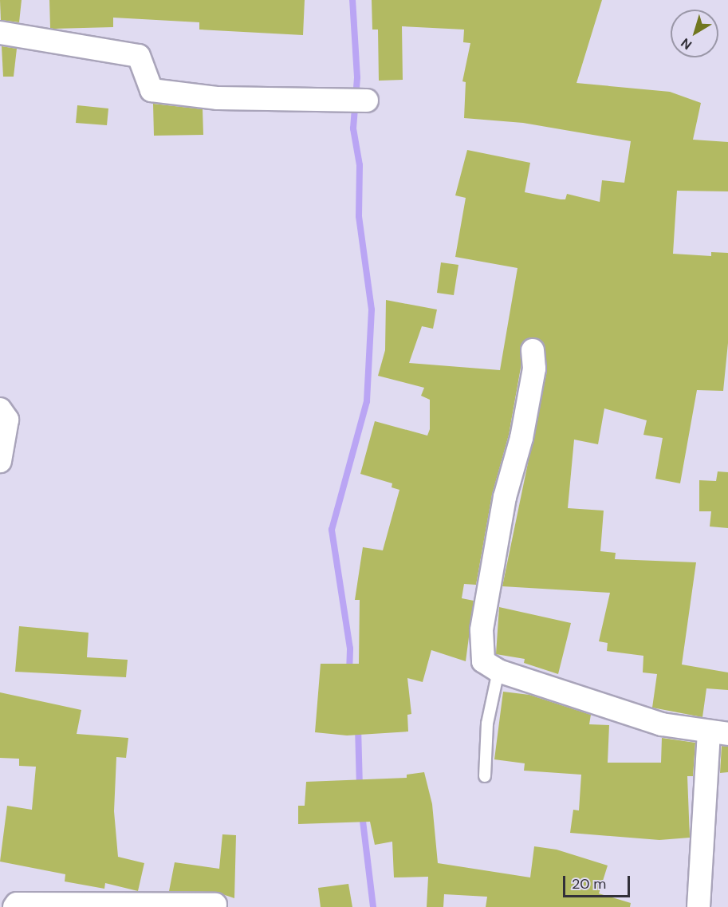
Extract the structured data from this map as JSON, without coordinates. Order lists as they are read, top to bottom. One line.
{"scale_bar":"20 m","north":"bottom left"}
